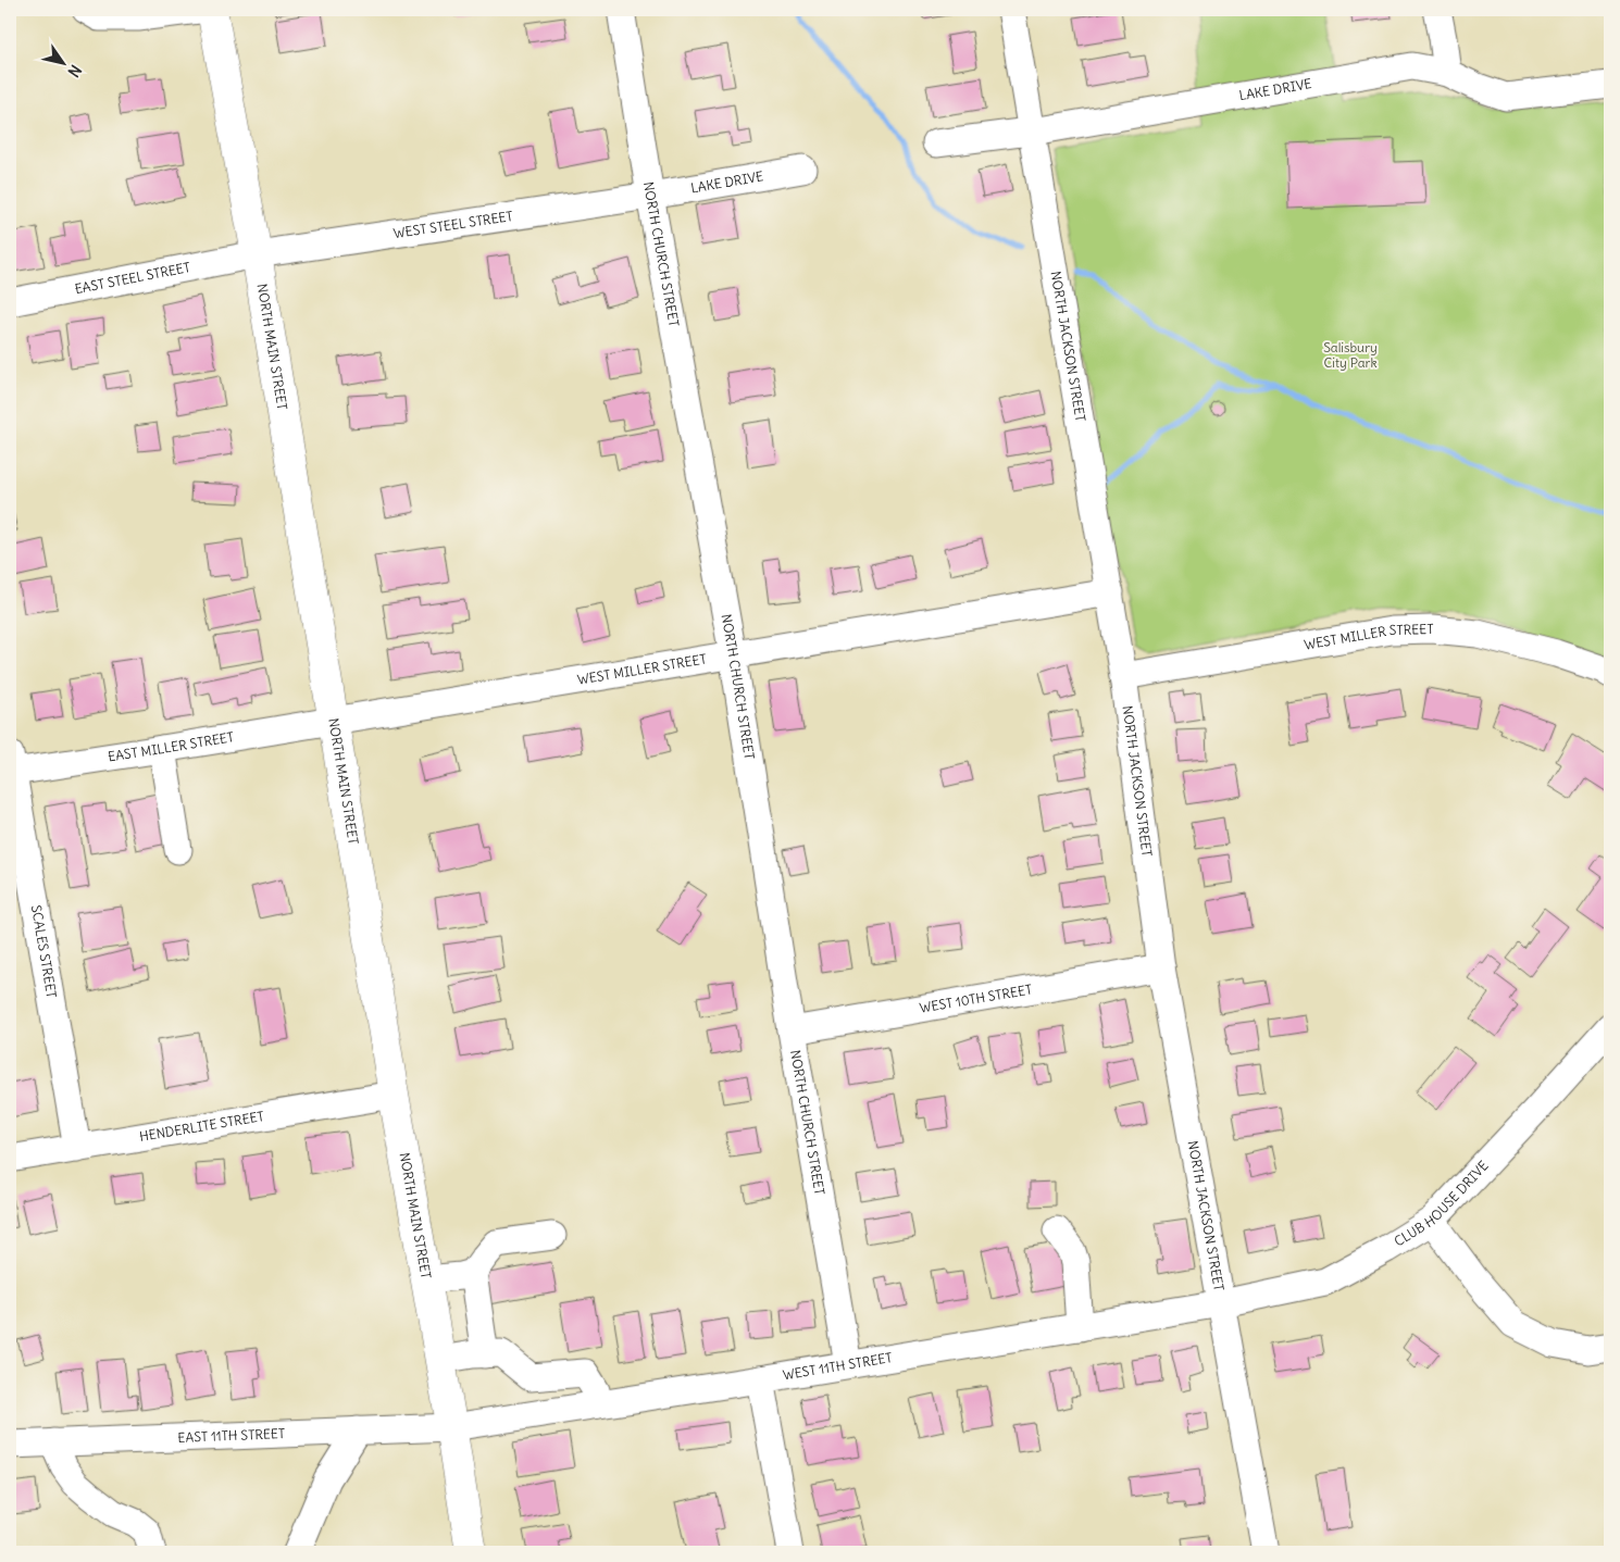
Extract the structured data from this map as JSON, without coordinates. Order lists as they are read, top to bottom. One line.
{"streets":{"main road":["NORTH MAIN STREET"],"street":["LAKE DRIVE","WEST STEEL STREET","NORTH CHURCH STREET","EAST STEEL STREET","NORTH JACKSON STREET","WEST MILLER STREET","EAST MILLER STREET","SCALES STREET","WEST 10TH STREET","HENDERLITE STREET","CLUB HOUSE DRIVE","WEST 11TH STREET","EAST 11TH STREET"]},"crossings":[["LAKE DRIVE","WEST STEEL STREET"],["LAKE DRIVE","NORTH CHURCH STREET"],["LAKE DRIVE","NORTH JACKSON STREET"],["WEST STEEL STREET","NORTH CHURCH STREET"],["WEST STEEL STREET","EAST STEEL STREET"],["WEST STEEL STREET","NORTH MAIN STREET"],["NORTH CHURCH STREET","WEST MILLER STREET"],["NORTH CHURCH STREET","WEST 10TH STREET"],["NORTH CHURCH STREET","WEST 11TH STREET"],["EAST STEEL STREET","NORTH MAIN STREET"],["NORTH MAIN STREET","WEST MILLER STREET"],["NORTH MAIN STREET","EAST MILLER STREET"],["NORTH MAIN STREET","HENDERLITE STREET"],["NORTH MAIN STREET","WEST 11TH STREET"],["NORTH MAIN STREET","EAST 11TH STREET"],["NORTH JACKSON STREET","WEST MILLER STREET"],["NORTH JACKSON STREET","WEST 10TH STREET"],["NORTH JACKSON STREET","CLUB HOUSE DRIVE"],["NORTH JACKSON STREET","WEST 11TH STREET"],["WEST MILLER STREET","EAST MILLER STREET"],["EAST MILLER STREET","SCALES STREET"],["SCALES STREET","HENDERLITE STREET"],["CLUB HOUSE DRIVE","WEST 11TH STREET"],["WEST 11TH STREET","EAST 11TH STREET"]],"parks":["Salisbury City Park"],"north":"bottom right"}
